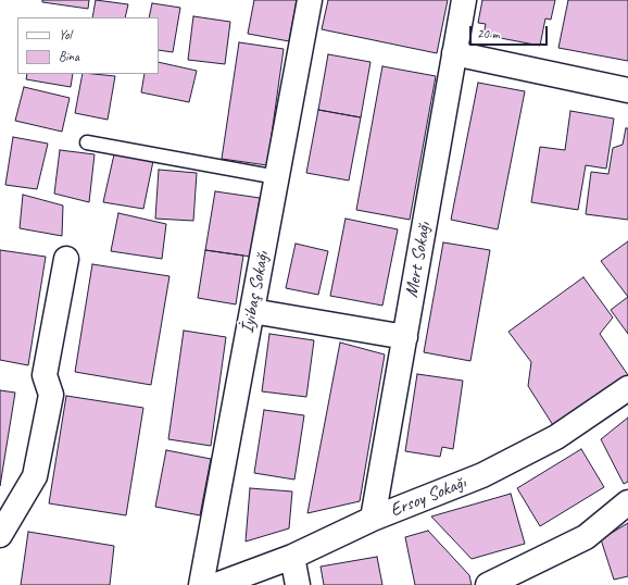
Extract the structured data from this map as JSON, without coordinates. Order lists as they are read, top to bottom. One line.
{"streets":{"street":["Mert Sokağı","İyibaş Sokağı","Ersoy Sokağı"]},"crossings":[["Mert Sokağı","Ersoy Sokağı"]],"legend":["Yol","Bina"],"scale_bar":"20 m"}
